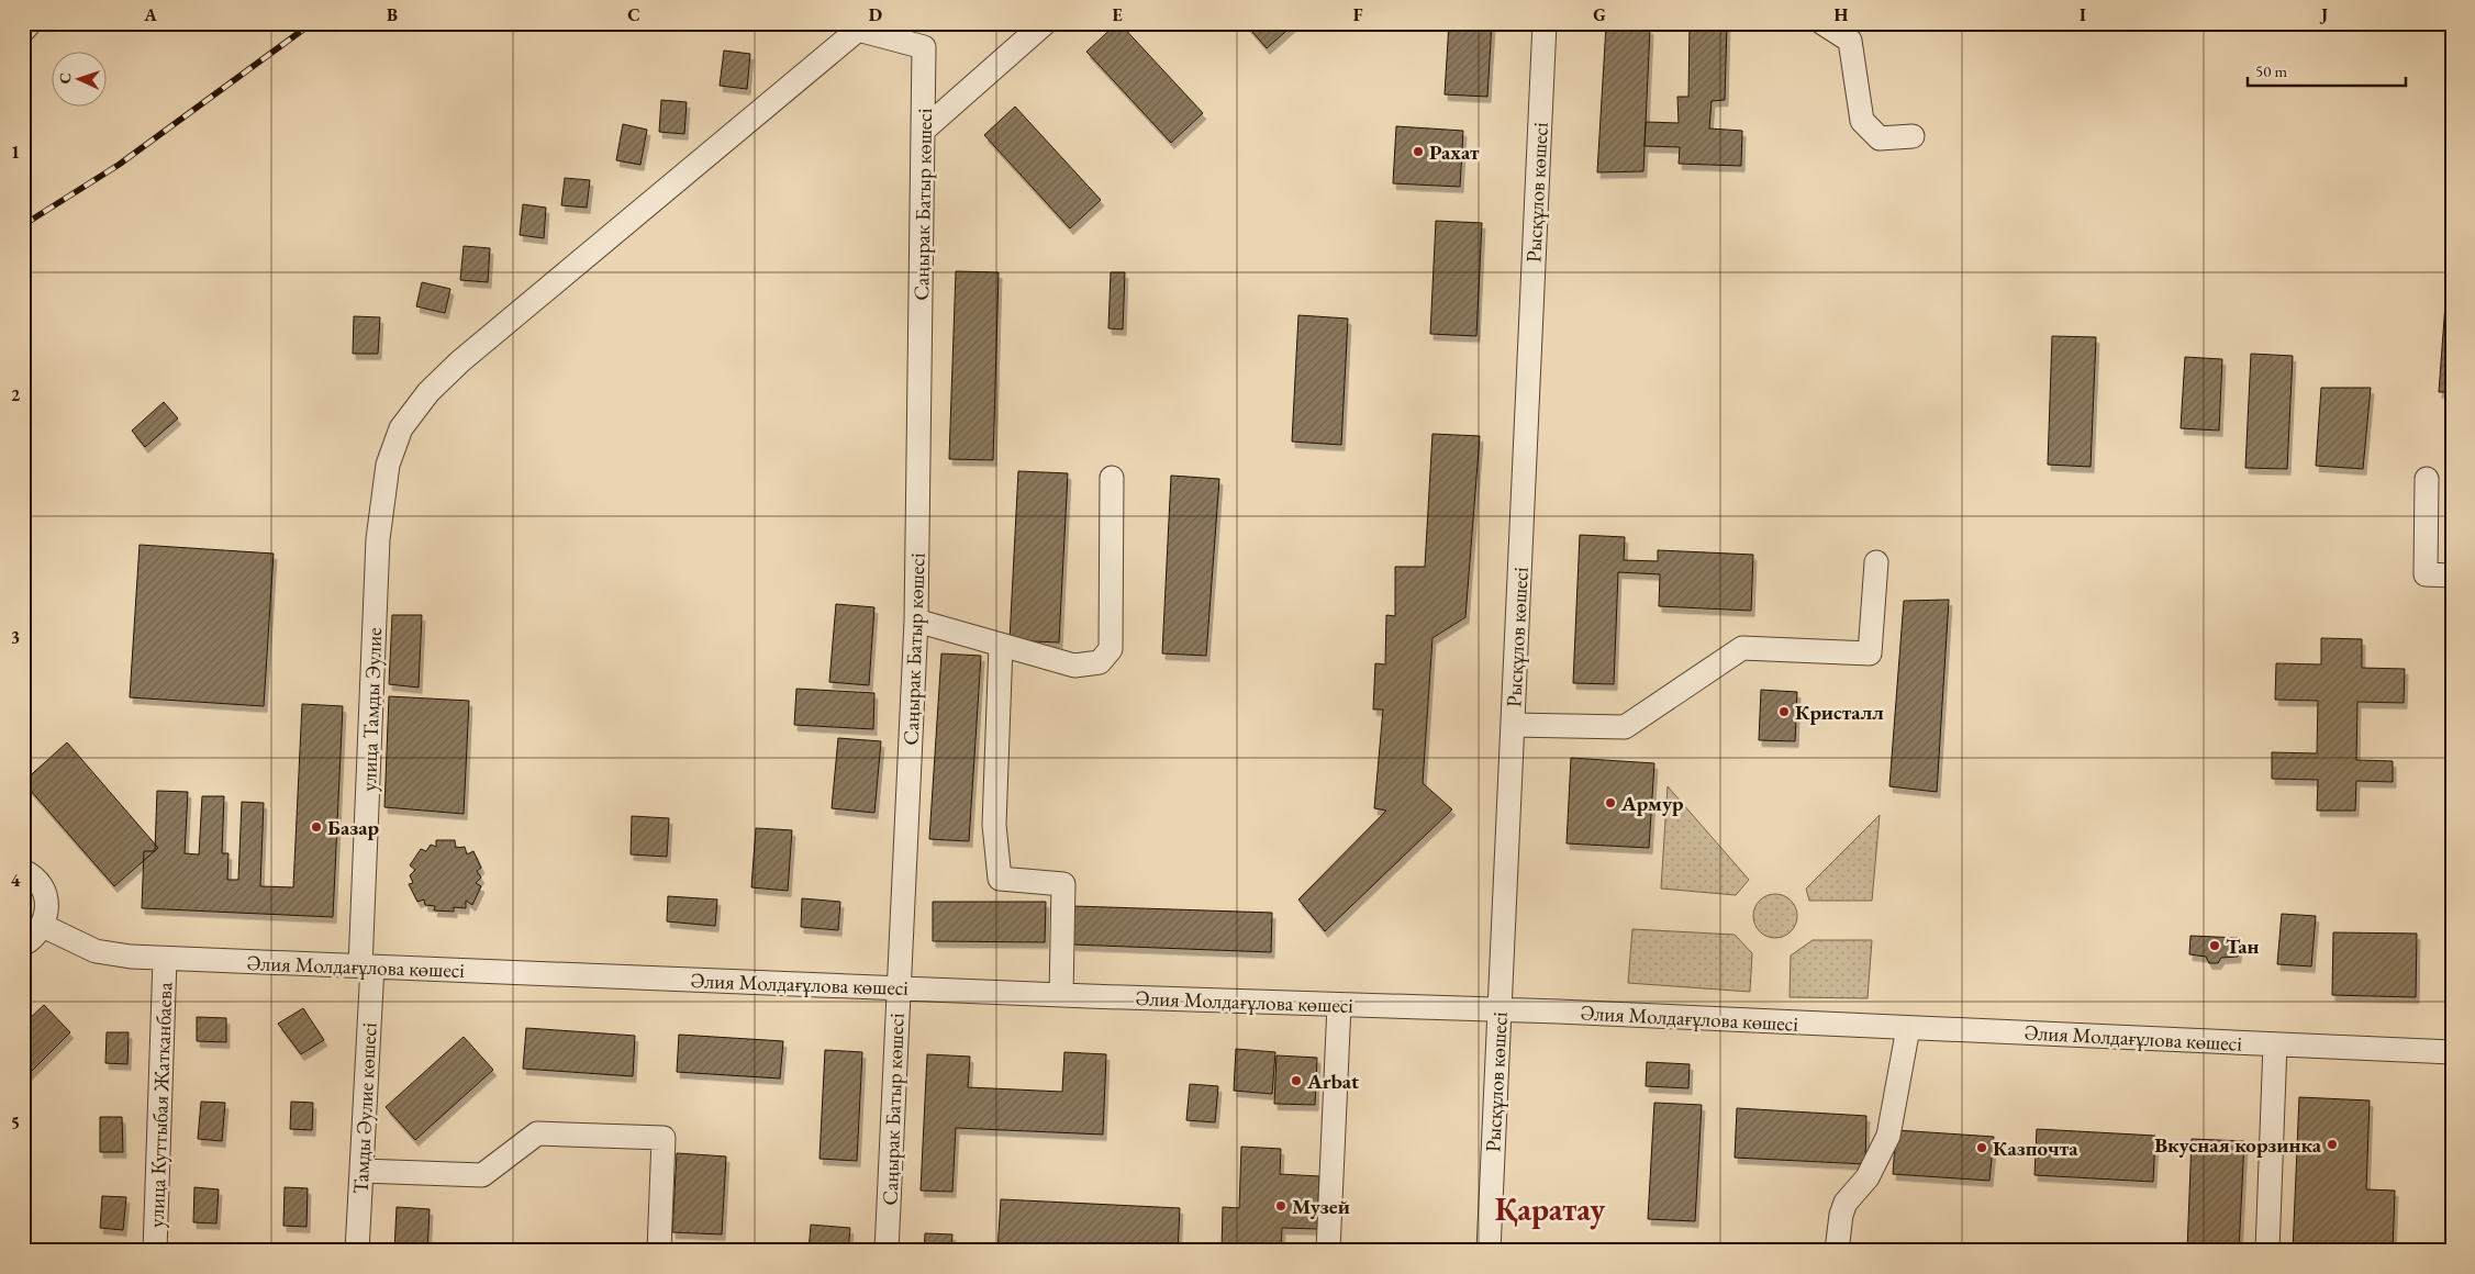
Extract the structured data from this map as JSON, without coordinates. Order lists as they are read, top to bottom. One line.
{"streets":{"street":["Рысқұлов көшесі","Саңырак Батыр көшесі","улица Тамды Эулие","Әлия Молдағұлова көшесі","улица Куттыбая Жатканбаева","Тамды Әулие көшесі"]},"crossings":[["Рысқұлов көшесі","Әлия Молдағұлова көшесі"],["Саңырак Батыр көшесі","улица Тамды Эулие"],["Саңырак Батыр көшесі","Әлия Молдағұлова көшесі"],["улица Тамды Эулие","Әлия Молдағұлова көшесі"],["улица Тамды Эулие","Тамды Әулие көшесі"],["Әлия Молдағұлова көшесі","улица Куттыбая Жатканбаева"],["Әлия Молдағұлова көшесі","Тамды Әулие көшесі"]],"districts":["Қаратау"],"places":["Рахат","Кристалл","Армур","Базар","Тан","Arbat","Вкусная корзинка","Казпочта","Музей"],"scale_bar":"50 m","north":"left","grid":{"columns":["A","B","C","D","E","F","G","H","I","J"],"rows":["1","2","3","4","5"]}}
